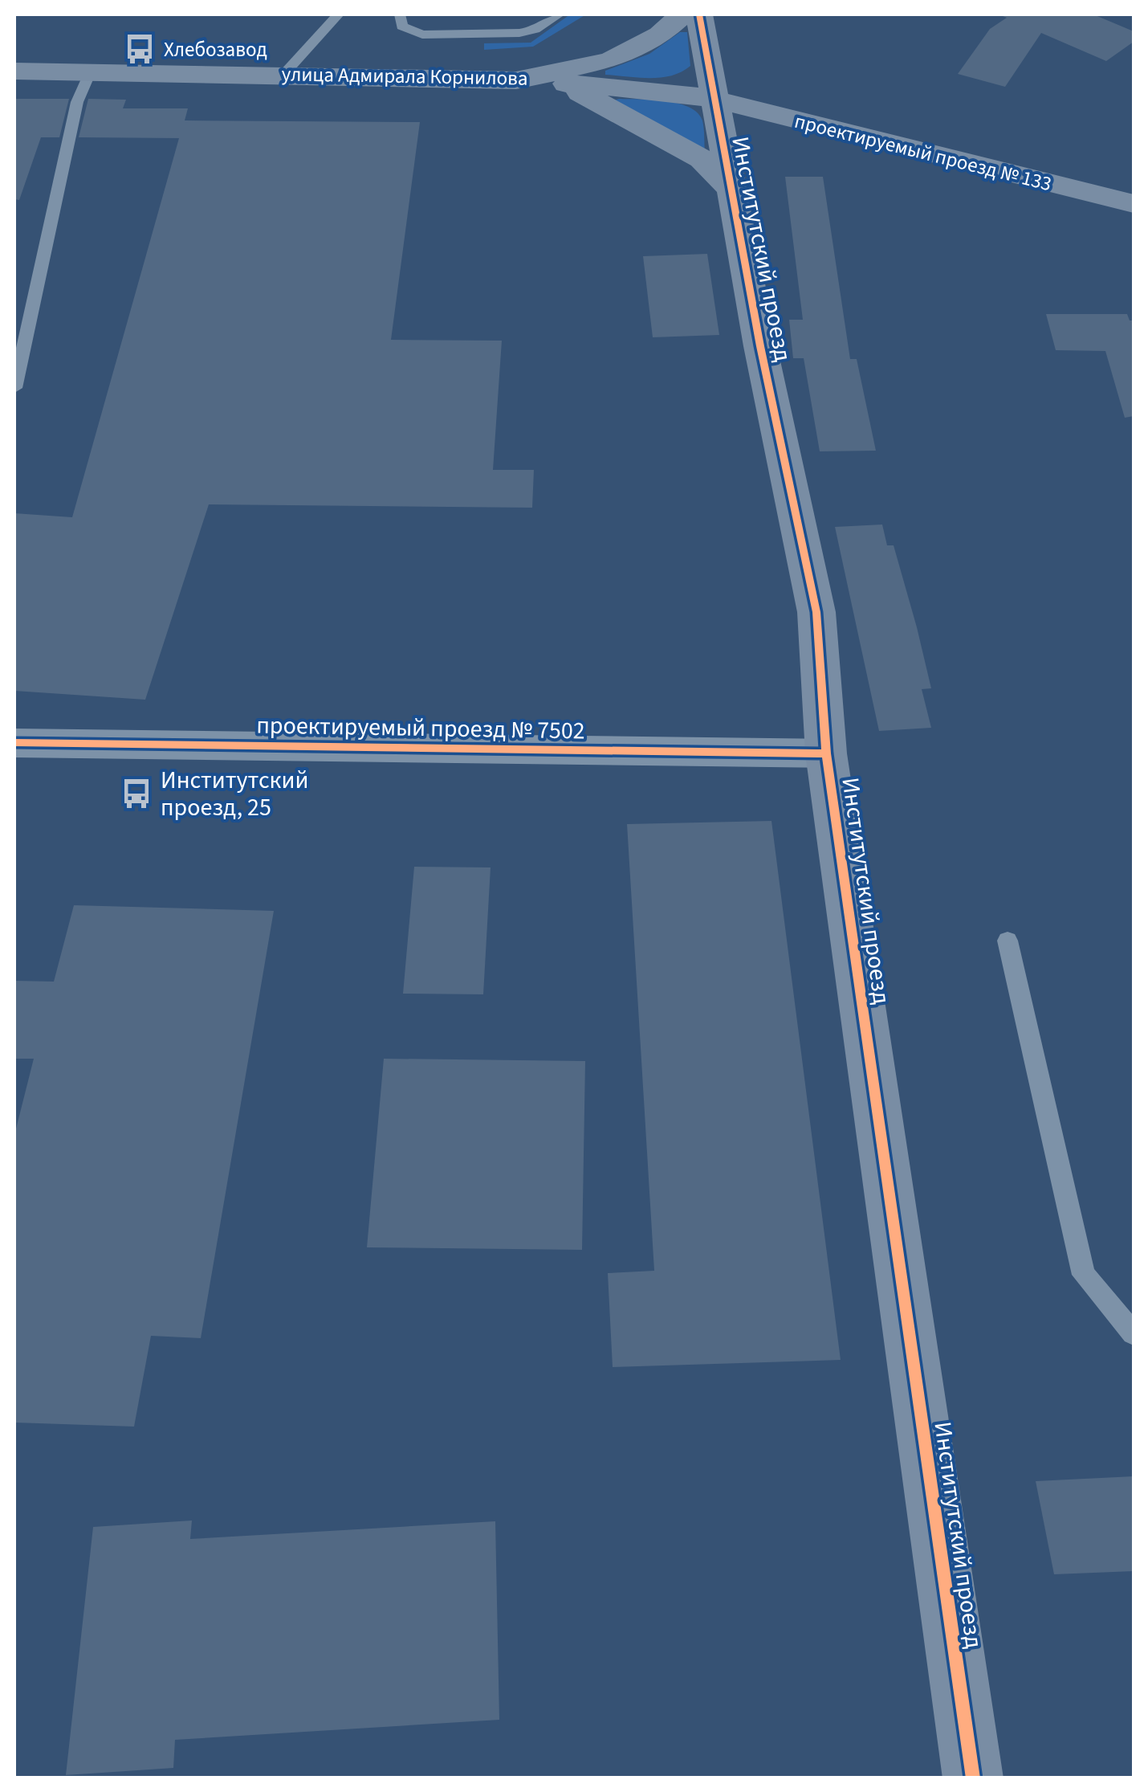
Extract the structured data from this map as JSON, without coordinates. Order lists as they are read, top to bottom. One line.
{"streets":{"street":["улица Адмирала Корнилова","проектируемый проезд № 133","Институтский проезд","проектируемый проезд № 7502"]},"crossings":[["улица Адмирала Корнилова","проектируемый проезд № 133"],["проектируемый проезд № 133","Институтский проезд"],["Институтский проезд","проектируемый проезд № 7502"]],"places":{"bus stop":["Хлебозавод","Институтский проезд, 25"]}}
